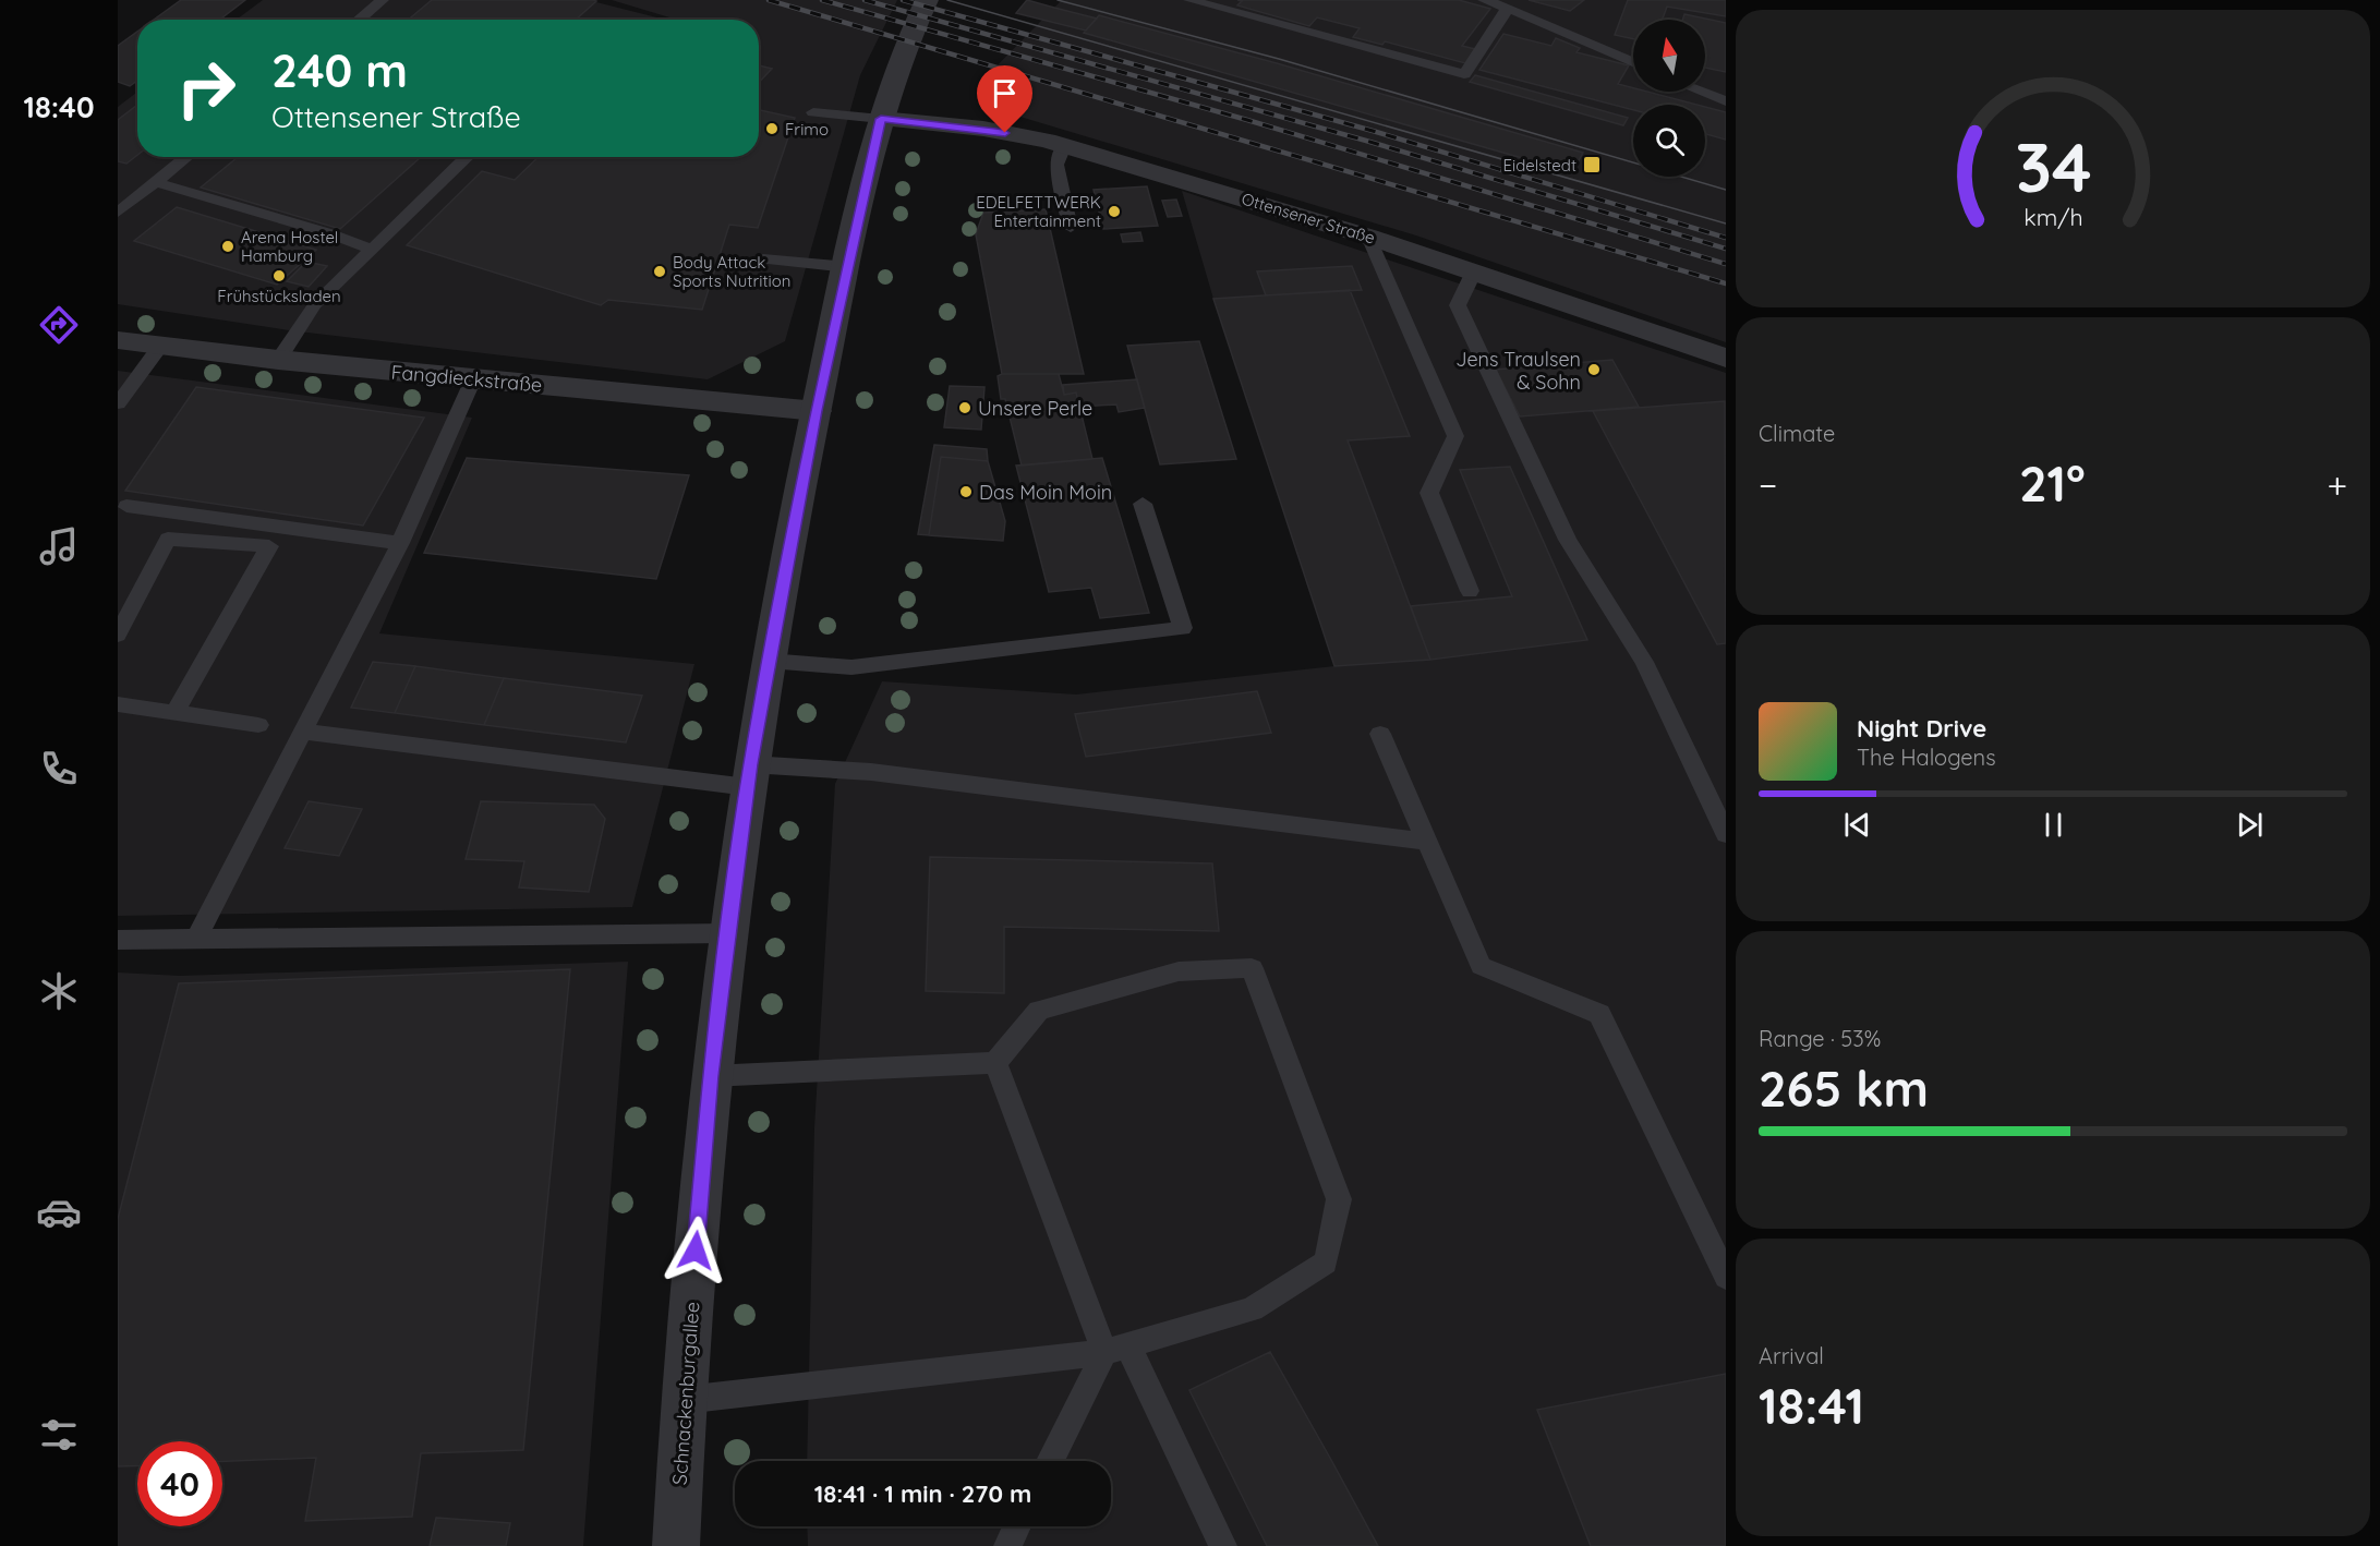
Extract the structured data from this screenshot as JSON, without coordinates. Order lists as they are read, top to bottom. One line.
{"streets":{"street":["Ottensener Straße","Fangdieckstraße","Schnackenburgallee"]},"crossings":[["Ottensener Straße","Schnackenburgallee"],["Fangdieckstraße","Schnackenburgallee"]],"places":{"other":["Frimo","EDELFETTWERK Entertainment","Arena Hostel Hamburg","Body Attack Sports Nutrition","Frühstücksladen","Jens Traulsen & Sohn","Unsere Perle","Das Moin Moin"],"transit":["Eidelstedt"]},"north":"top","page":{"tabs":"18:40","turn":["240 m","Ottensener Straße"],"tile":["Climate",["Range · 53%","265 km"],["Arrival","18:41"]],"heat":["−","21°","+"],"song":["Night Drive","The Halogens"],"limit":"40","trip":"18:41 · 1 min · 270 m","gauge":["34","km/h"]}}
